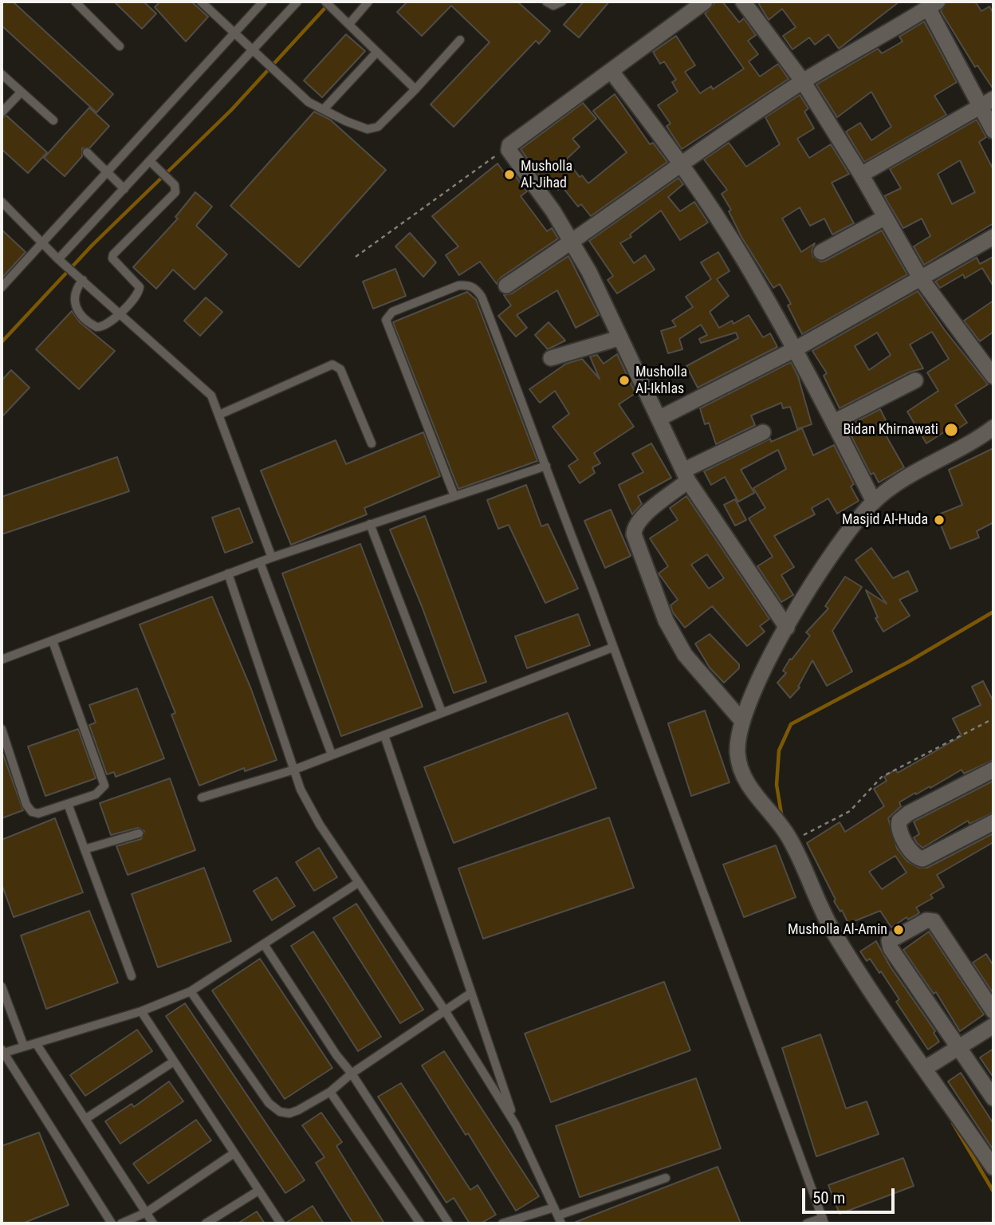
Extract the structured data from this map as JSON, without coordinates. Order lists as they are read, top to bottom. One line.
{"places":["Musholla Al-Jihad","Musholla Al-Ikhlas","Bidan Khirnawati","Masjid Al-Huda","Musholla Al-Amin"],"scale_bar":"50 m"}
